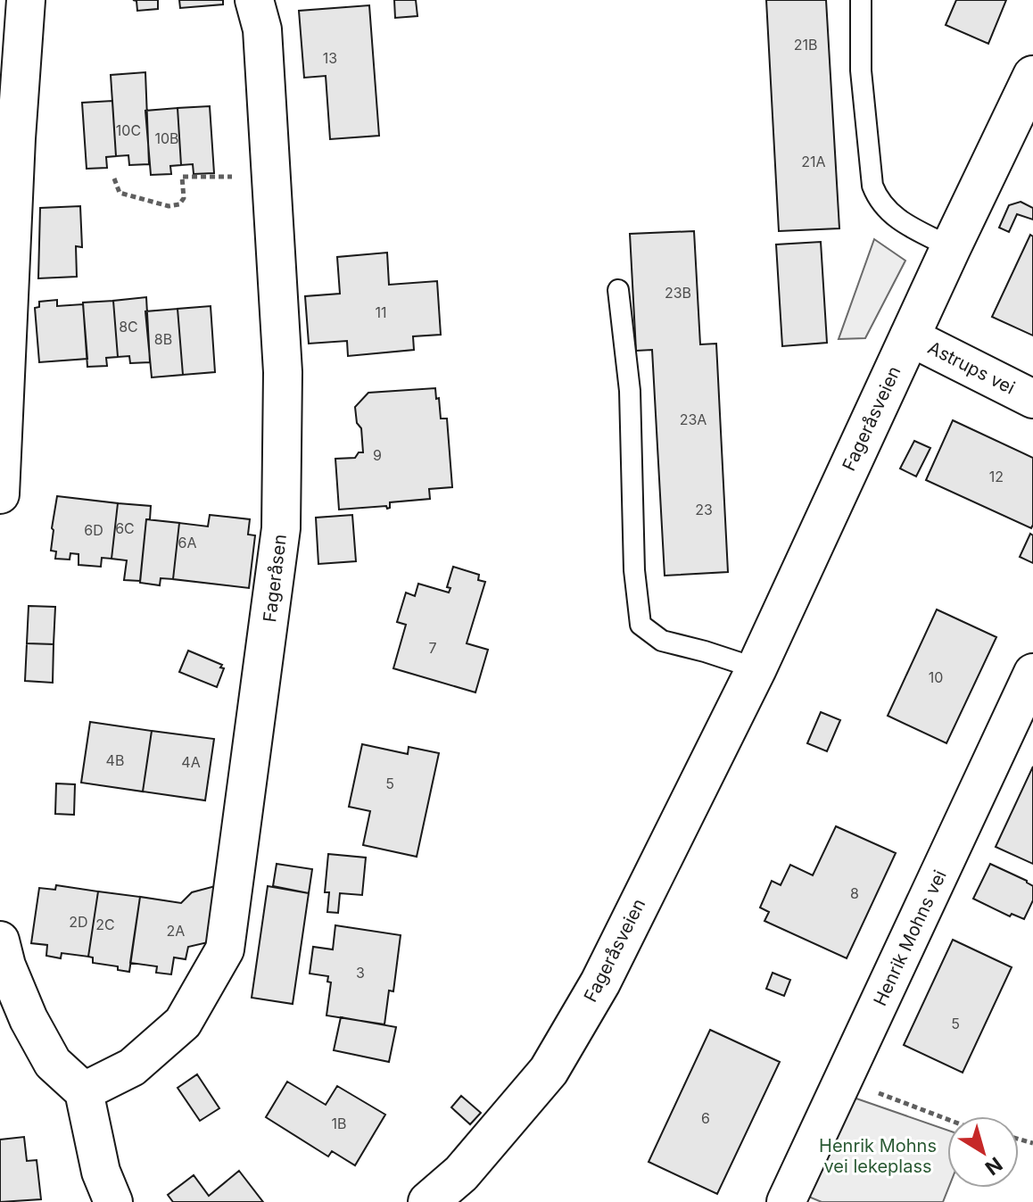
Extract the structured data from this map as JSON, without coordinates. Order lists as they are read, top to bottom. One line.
{"streets":{"street":["Astrups vei","Fageråsveien","Fageråsen","Henrik Mohns vei"]},"crossings":[["Astrups vei","Fageråsveien"]],"parks":["Henrik Mohns vei lekeplass"],"house_numbers":["21B","13","10C","10B","21A","23B","11","8C","8B","23A","9","12","23","6C","6D","6A","7","10","4B","4A","5","8","2D","2C","2A","3","5","6","1B"],"north":"bottom right"}
